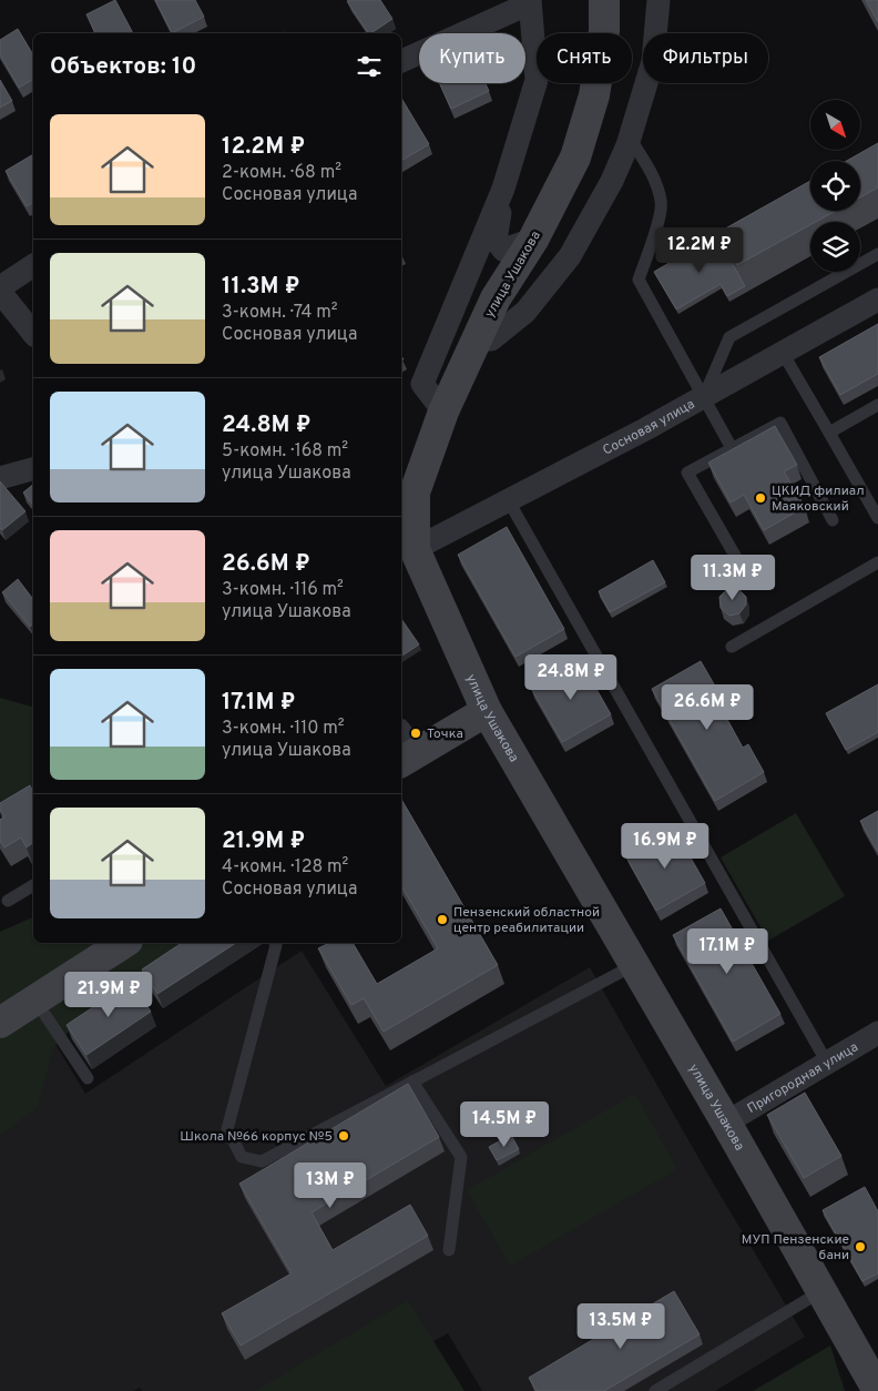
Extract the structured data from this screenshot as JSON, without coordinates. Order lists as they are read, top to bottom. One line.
{"streets":{"main road":["улица Ушакова"],"street":["Сосновая улица","Пригородная улица"]},"crossings":[["улица Ушакова","Сосновая улица"],["улица Ушакова","Пригородная улица"]],"places":["ЦКИД филиал Маяковский","Точка","Пензенский областной центр реабилитации","Школа №66 корпус №5","МУП Пензенские бани"],"north":"bottom right","page":{"chip":["Купить","Снять","Фильтры"],"heading":"Объектов: 10","list":[{"name":"12.2M ₽","note":"2-комн. · 68 m² · Сосновая улица"},{"name":"11.3M ₽","note":"3-комн. · 74 m² · Сосновая улица"},{"name":"24.8M ₽","note":"5-комн. · 168 m² · улица Ушакова"},{"name":"26.6M ₽","note":"3-комн. · 116 m² · улица Ушакова"},{"name":"17.1M ₽","note":"3-комн. · 110 m² · улица Ушакова"},{"name":"21.9M ₽","note":"4-комн. · 128 m² · Сосновая улица"}],"price":["12.2M ₽","11.3M ₽","24.8M ₽","26.6M ₽","16.9M ₽","17.1M ₽","21.9M ₽","14.5M ₽","13M ₽","13.5M ₽"]}}
